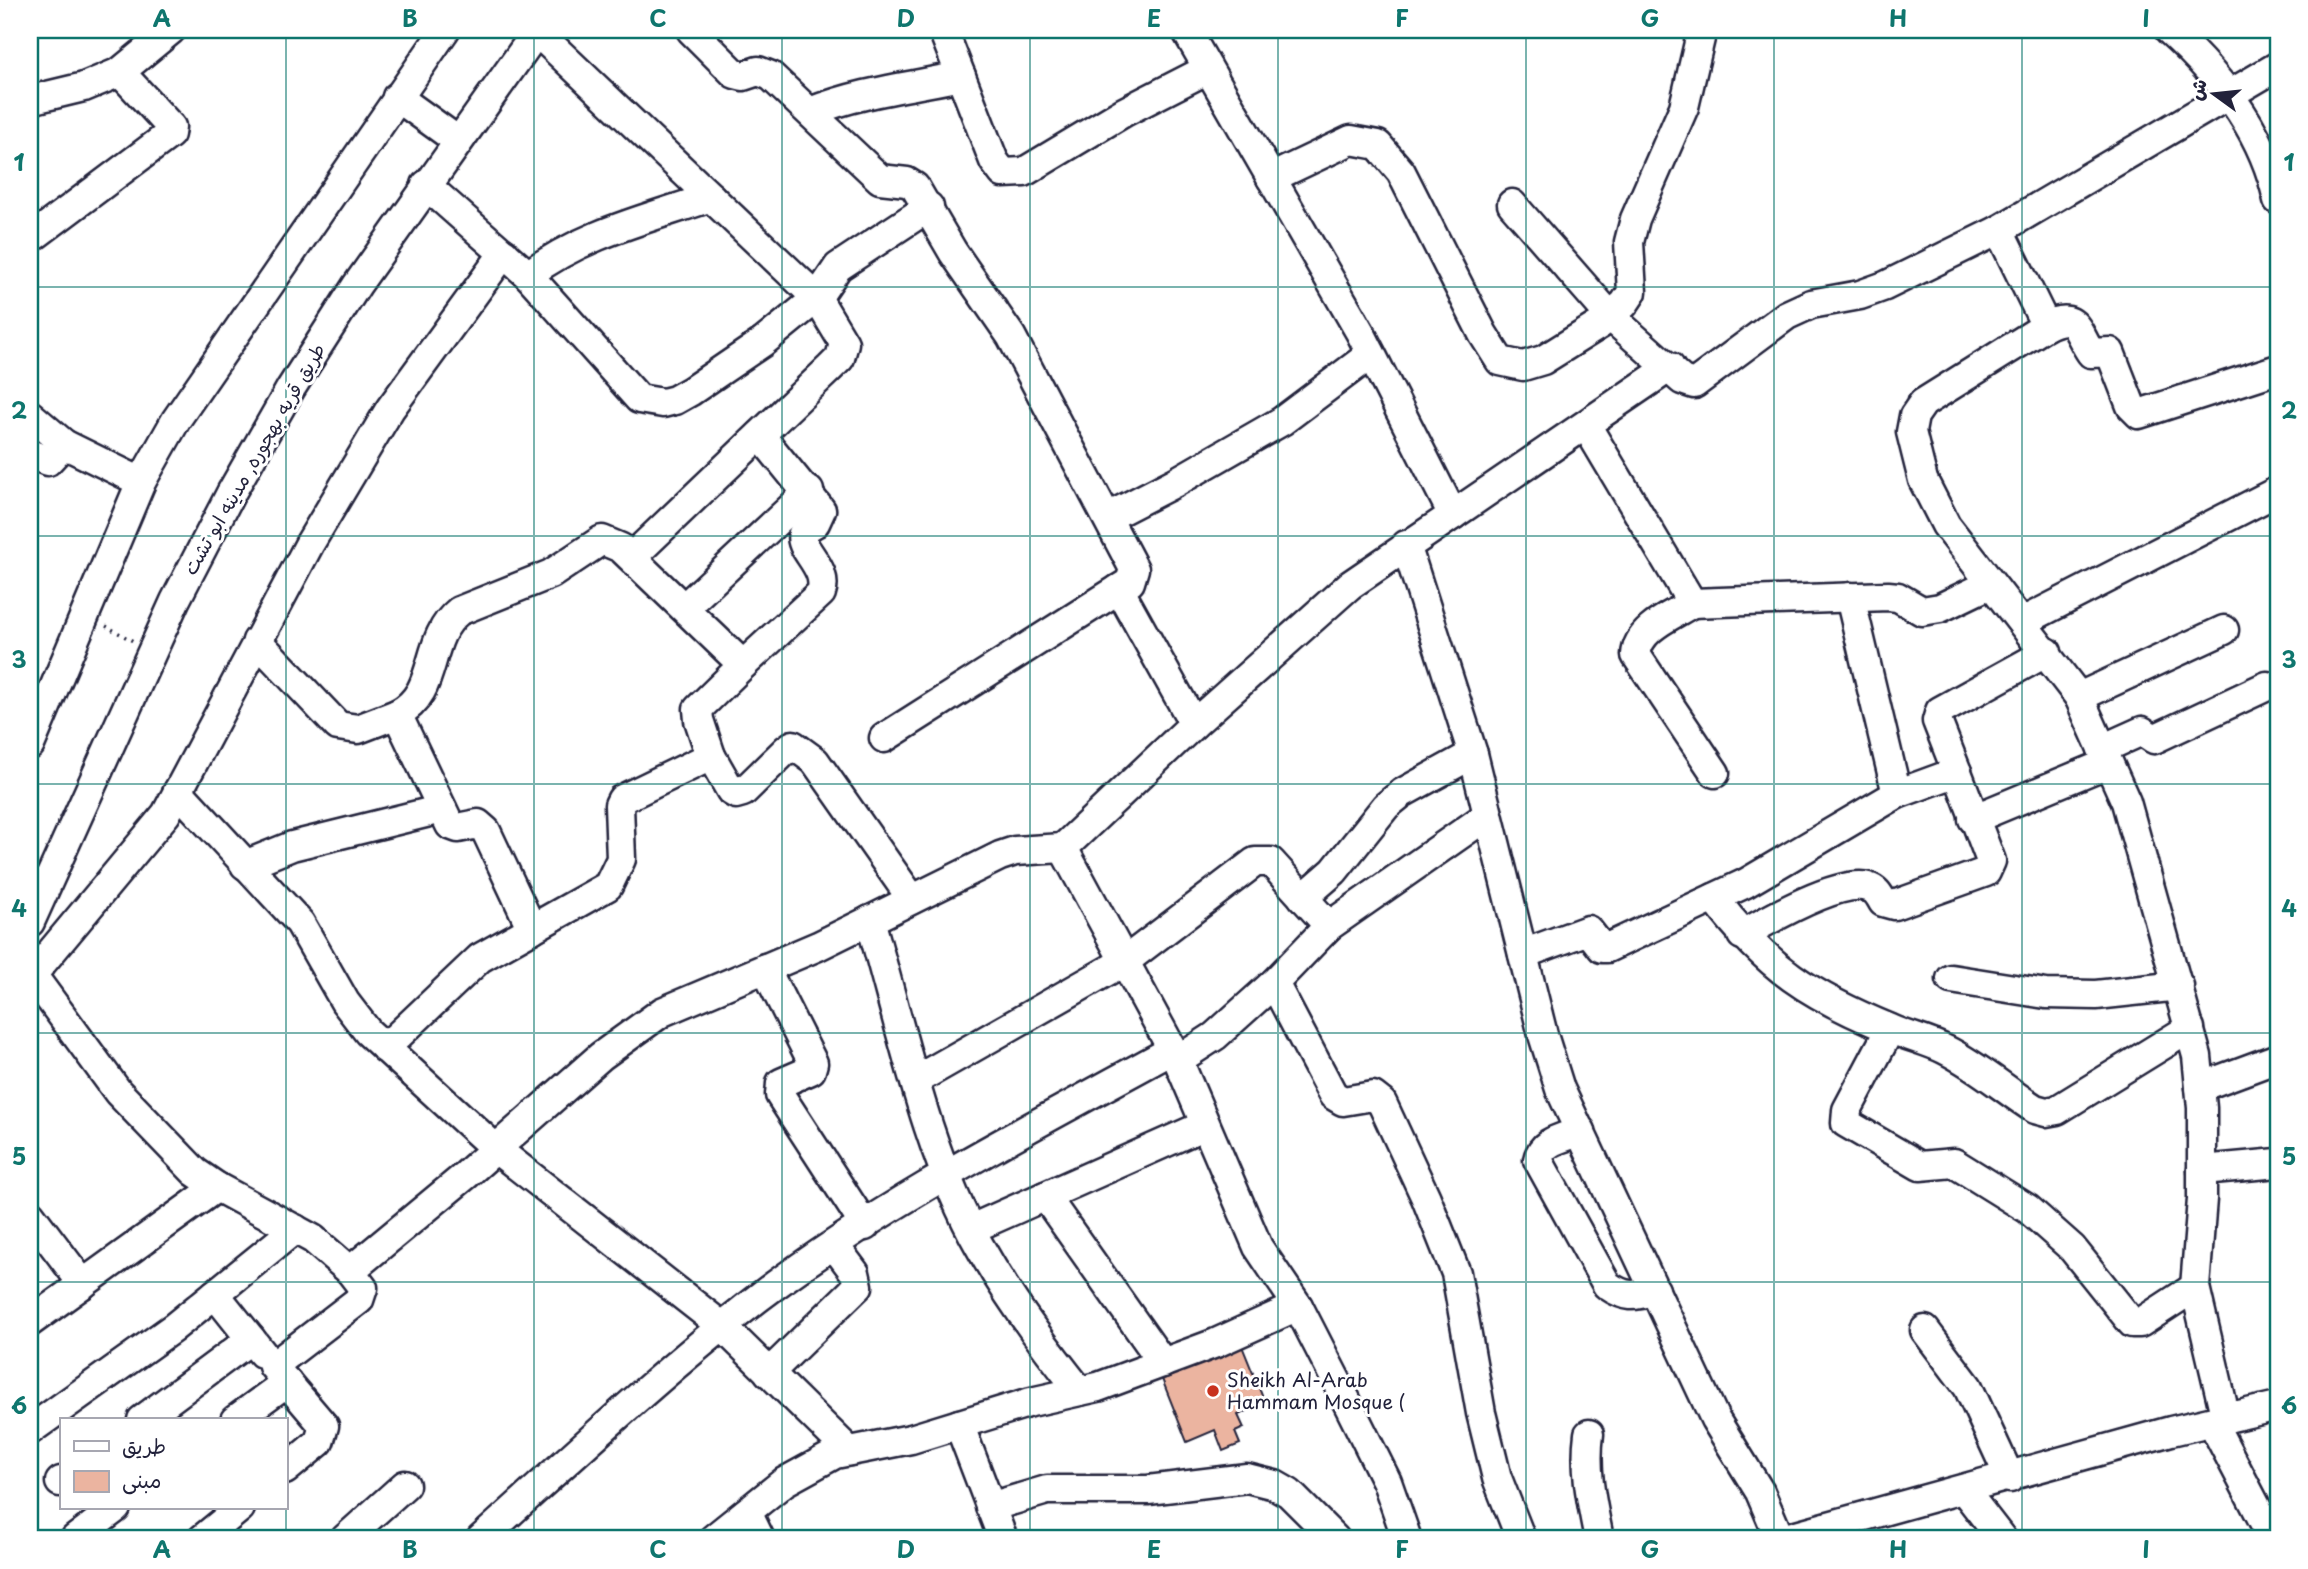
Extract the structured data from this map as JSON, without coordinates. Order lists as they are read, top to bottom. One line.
{"streets":{"street":["طريق قريه بهجوره, مدينه ابو تشت"]},"places":["Sheikh Al-Arab Hammam Mosque ("],"legend":["طريق","مبنى"],"north":"left","grid":{"columns":["A","B","C","D","E","F","G","H","I"],"rows":["1","2","3","4","5","6"]}}
